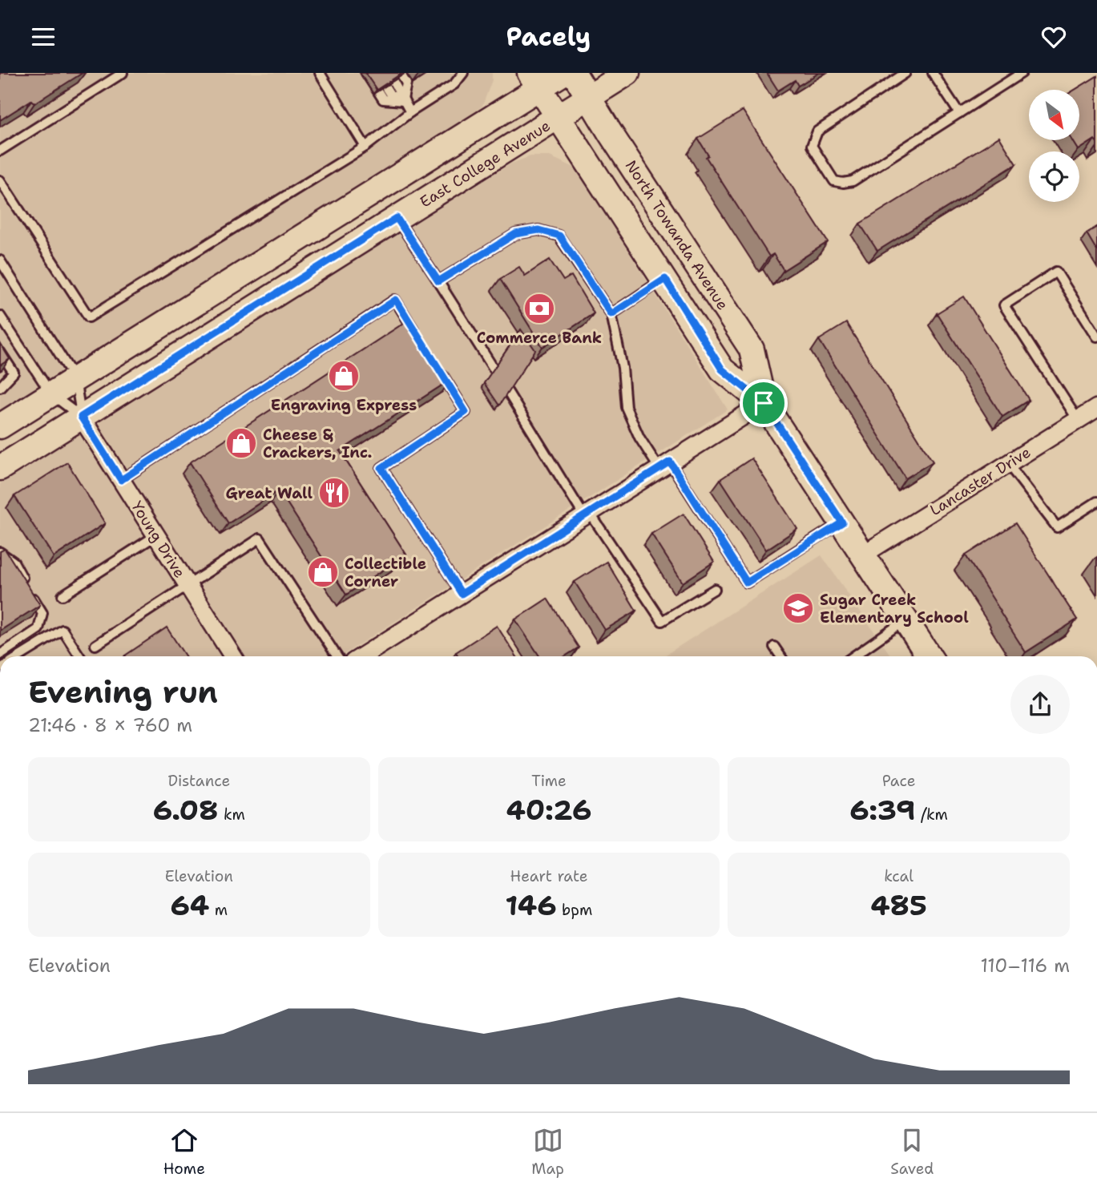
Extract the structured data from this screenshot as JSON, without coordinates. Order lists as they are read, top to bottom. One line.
{"streets":{"main road":["East College Avenue","North Towanda Avenue"],"street":["Lancaster Drive","Young Drive"]},"crossings":[["East College Avenue","North Towanda Avenue"],["East College Avenue","Young Drive"],["North Towanda Avenue","Lancaster Drive"]],"places":{"bank":["Commerce Bank"],"shop":["Engraving Express","Cheese & Crackers, Inc.","Collectible Corner"],"restaurant":["Great Wall"],"school or university":["Sugar Creek Elementary School"]},"north":"bottom right","page":{"header":"Pacely","heading":["Evening run","21:46 · 8 × 760 m"],"stats":[["Distance","6.08 km"],["Time","40:26"],["Pace","6:39 /km"],["Elevation","64 m"],["Heart rate","146 bpm"],["kcal","485"]],"chart":["Elevation","110–116 m"],"tabs":["Home","Map","Saved"]}}
